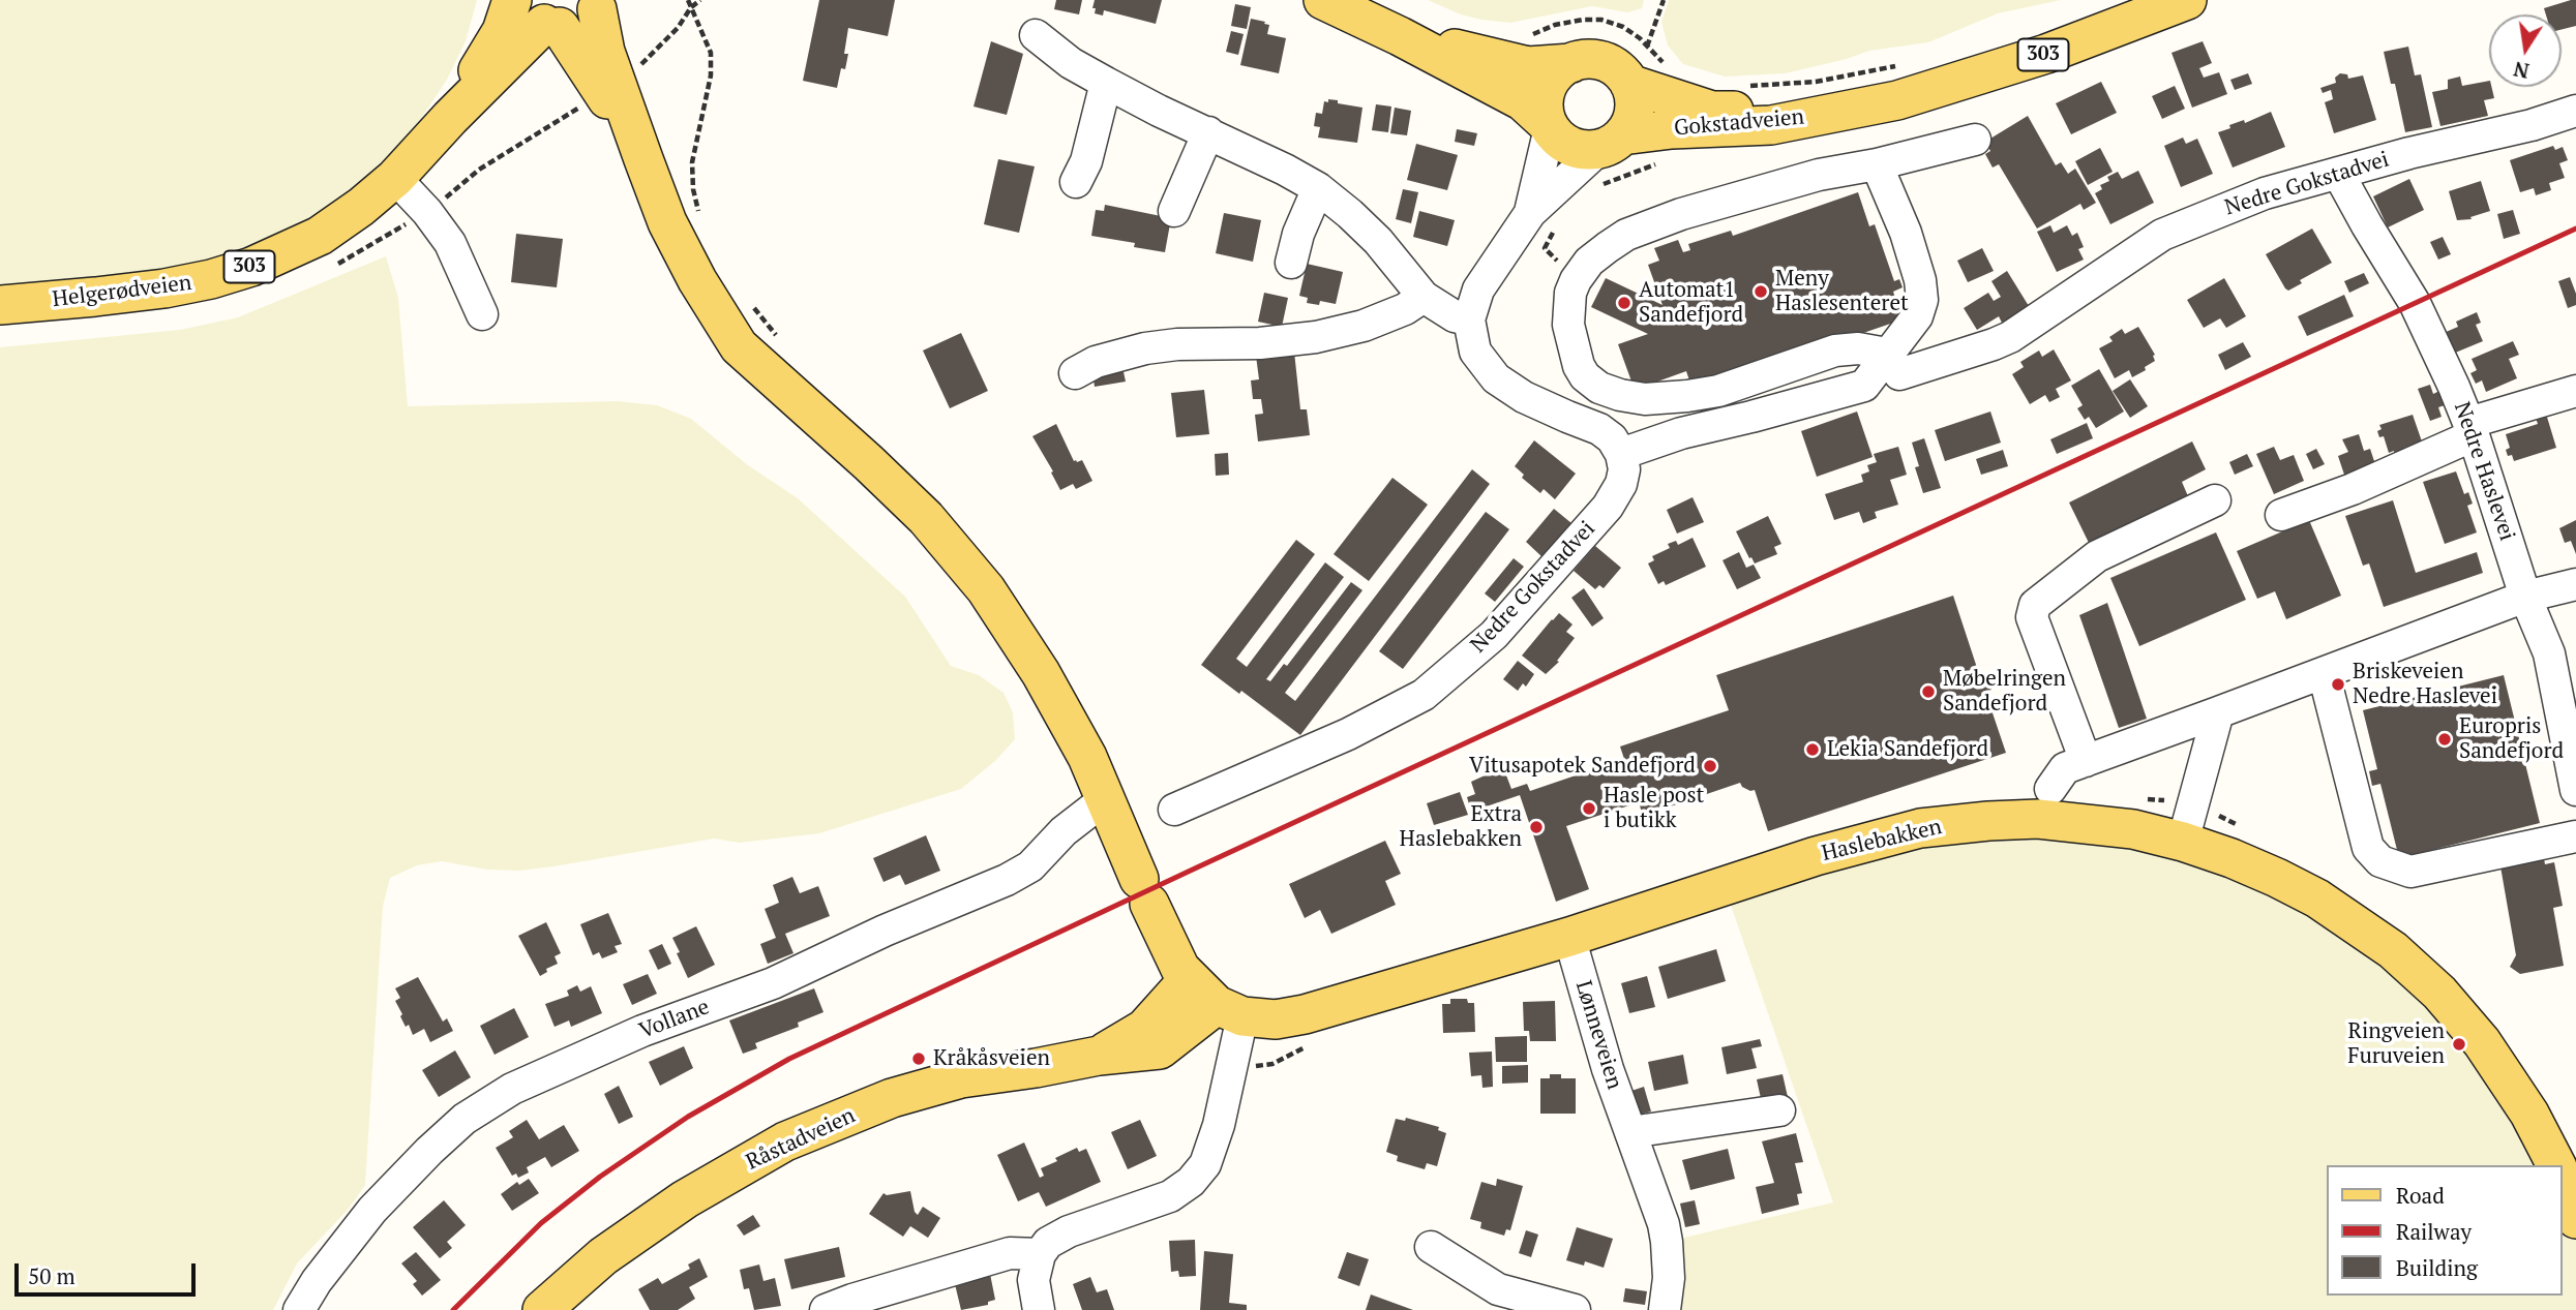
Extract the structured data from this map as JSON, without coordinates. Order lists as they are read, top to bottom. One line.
{"streets":{"main road":["303","Gokstadveien","Helgerødveien","Haslebakken","Råstadveien"],"street":["Nedre Gokstadvei","Nedre Haslevei","Vollane","Lønneveien"]},"crossings":[["303","Gokstadveien"],["303","Helgerødveien"],["Nedre Gokstadvei","Nedre Haslevei"],["Haslebakken","Lønneveien"],["Haslebakken","Råstadveien"]],"places":["Meny Haslesenteret","Automat1 Sandefjord","Briskeveien Nedre Haslevei","Møbelringen Sandefjord","Europris Sandefjord","Lekia Sandefjord","Vitusapotek Sandefjord","Hasle post i butikk","Extra Haslebakken","Ringveien Furuveien","Kråkåsveien"],"legend":["Road","Railway","Building"],"scale_bar":"50 m","north":"bottom"}
